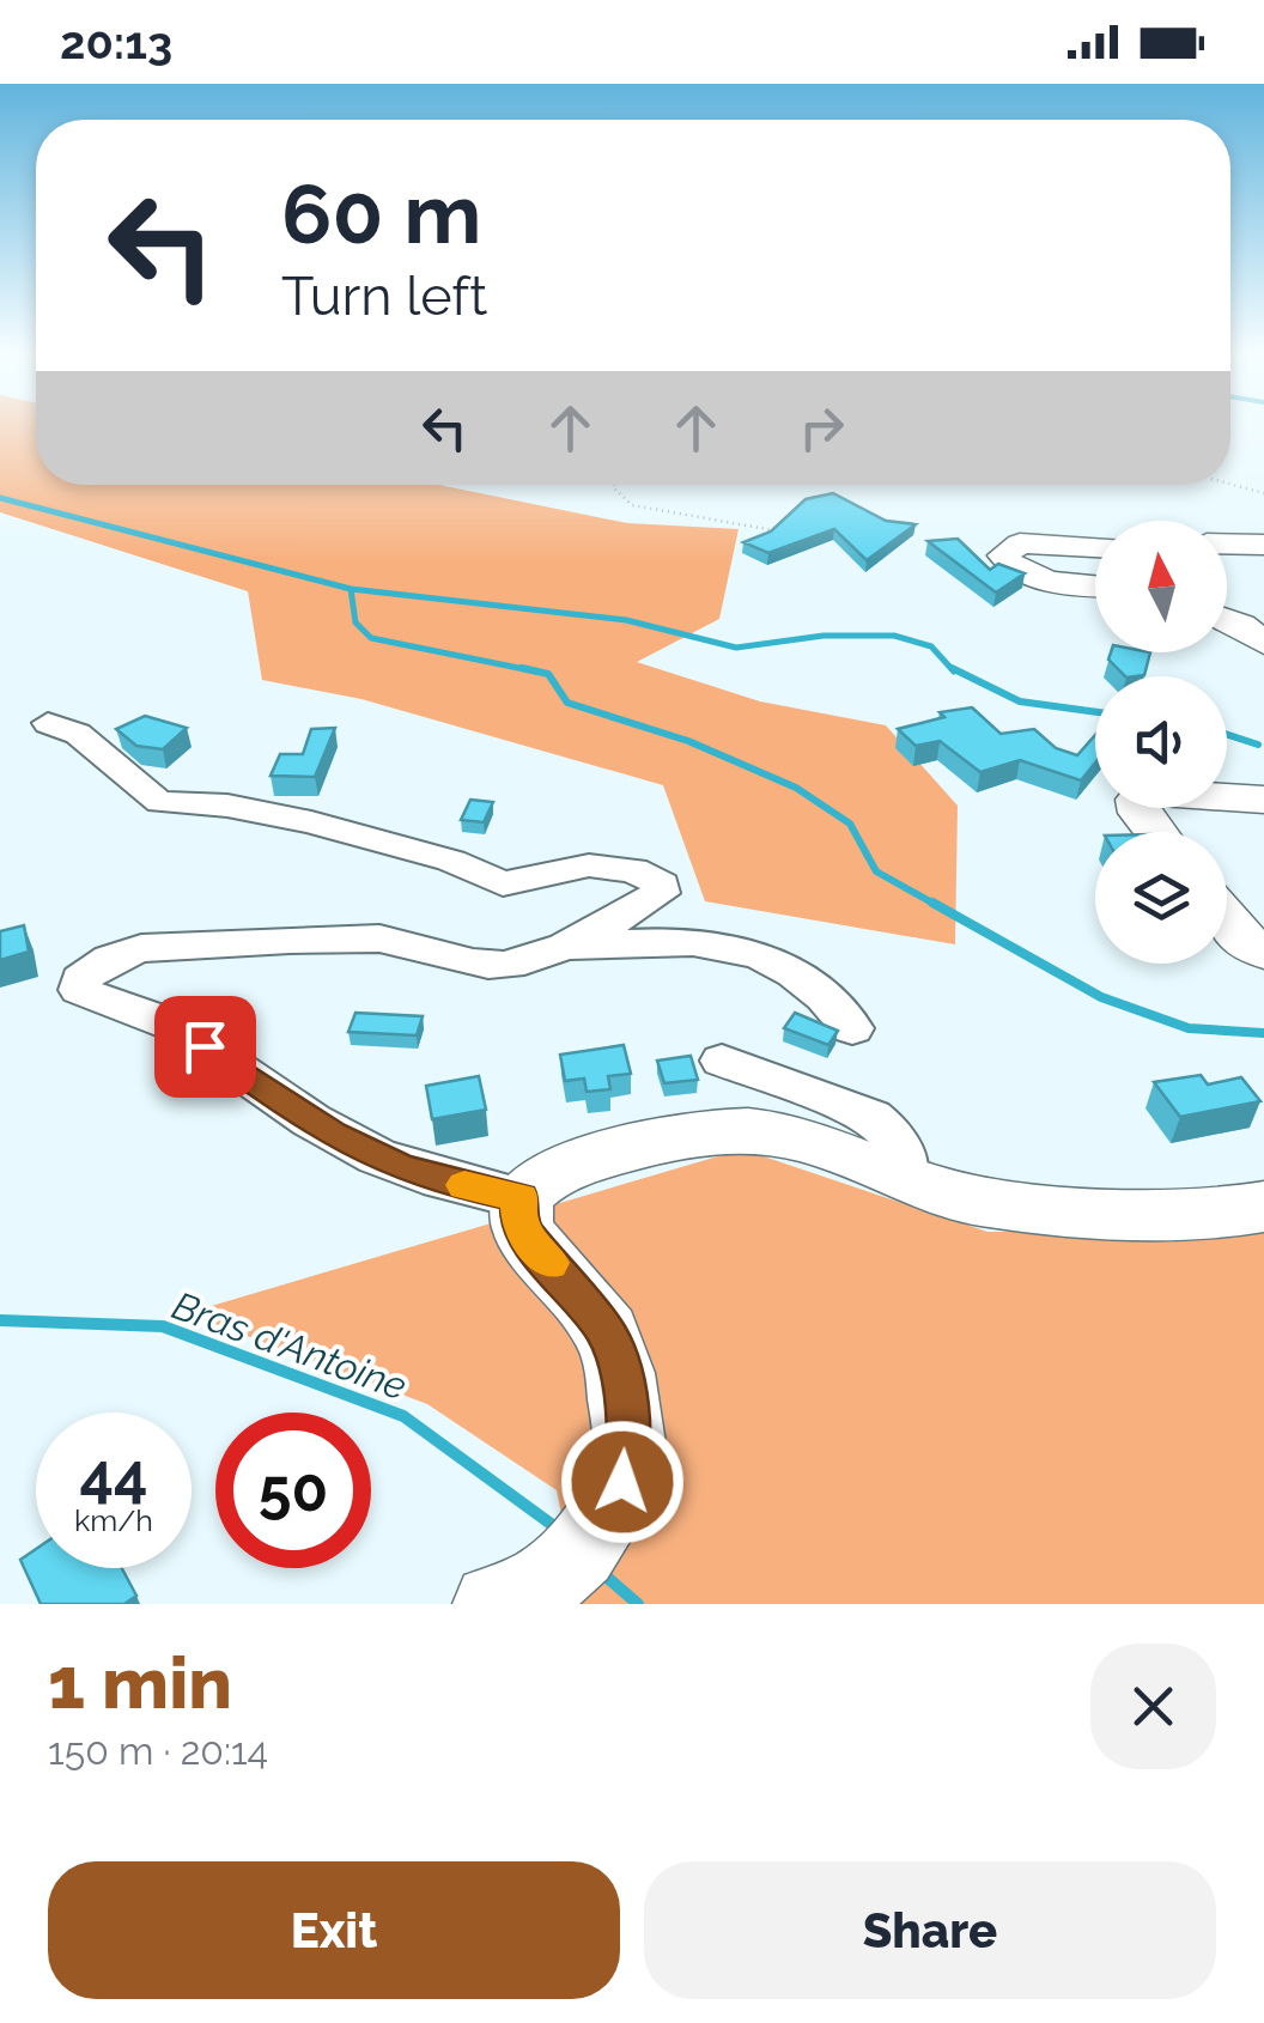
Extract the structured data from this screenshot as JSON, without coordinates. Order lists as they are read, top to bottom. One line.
{"water":["Bras d'Antoine"],"north":"top","page":{"status":"20:13","turn":["60 m","Turn left"],"speed":"44 km/h","limit":"50","heading":["1 min","150 m · 20:14"],"buttons":["Exit","Share"]}}
